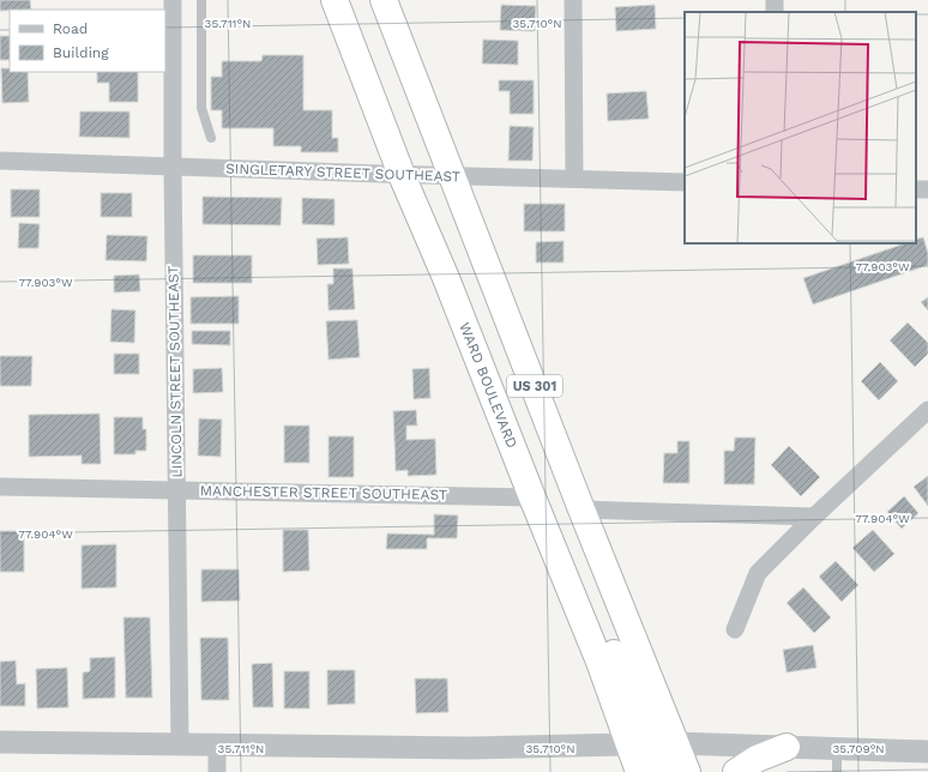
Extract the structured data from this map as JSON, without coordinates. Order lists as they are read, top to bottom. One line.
{"streets":{"highway":["WARD BOULEVARD","US 301"],"street":["SINGLETARY STREET SOUTHEAST","LINCOLN STREET SOUTHEAST","MANCHESTER STREET SOUTHEAST"]},"crossings":[["SINGLETARY STREET SOUTHEAST","LINCOLN STREET SOUTHEAST"],["SINGLETARY STREET SOUTHEAST","WARD BOULEVARD"],["SINGLETARY STREET SOUTHEAST","US 301"],["LINCOLN STREET SOUTHEAST","MANCHESTER STREET SOUTHEAST"],["WARD BOULEVARD","MANCHESTER STREET SOUTHEAST"]],"legend":["Road","Building"],"coordinates":["35.711°N","35.710°N","77.903°W","77.904°W","35.709°N"]}
